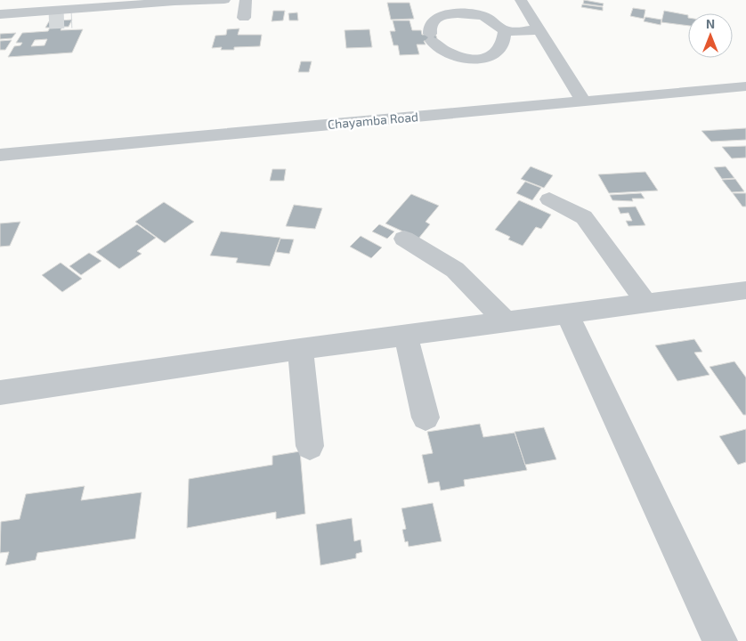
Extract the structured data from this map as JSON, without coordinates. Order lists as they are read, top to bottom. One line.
{"streets":{"street":["Chayamba Road"]},"north":"top"}
